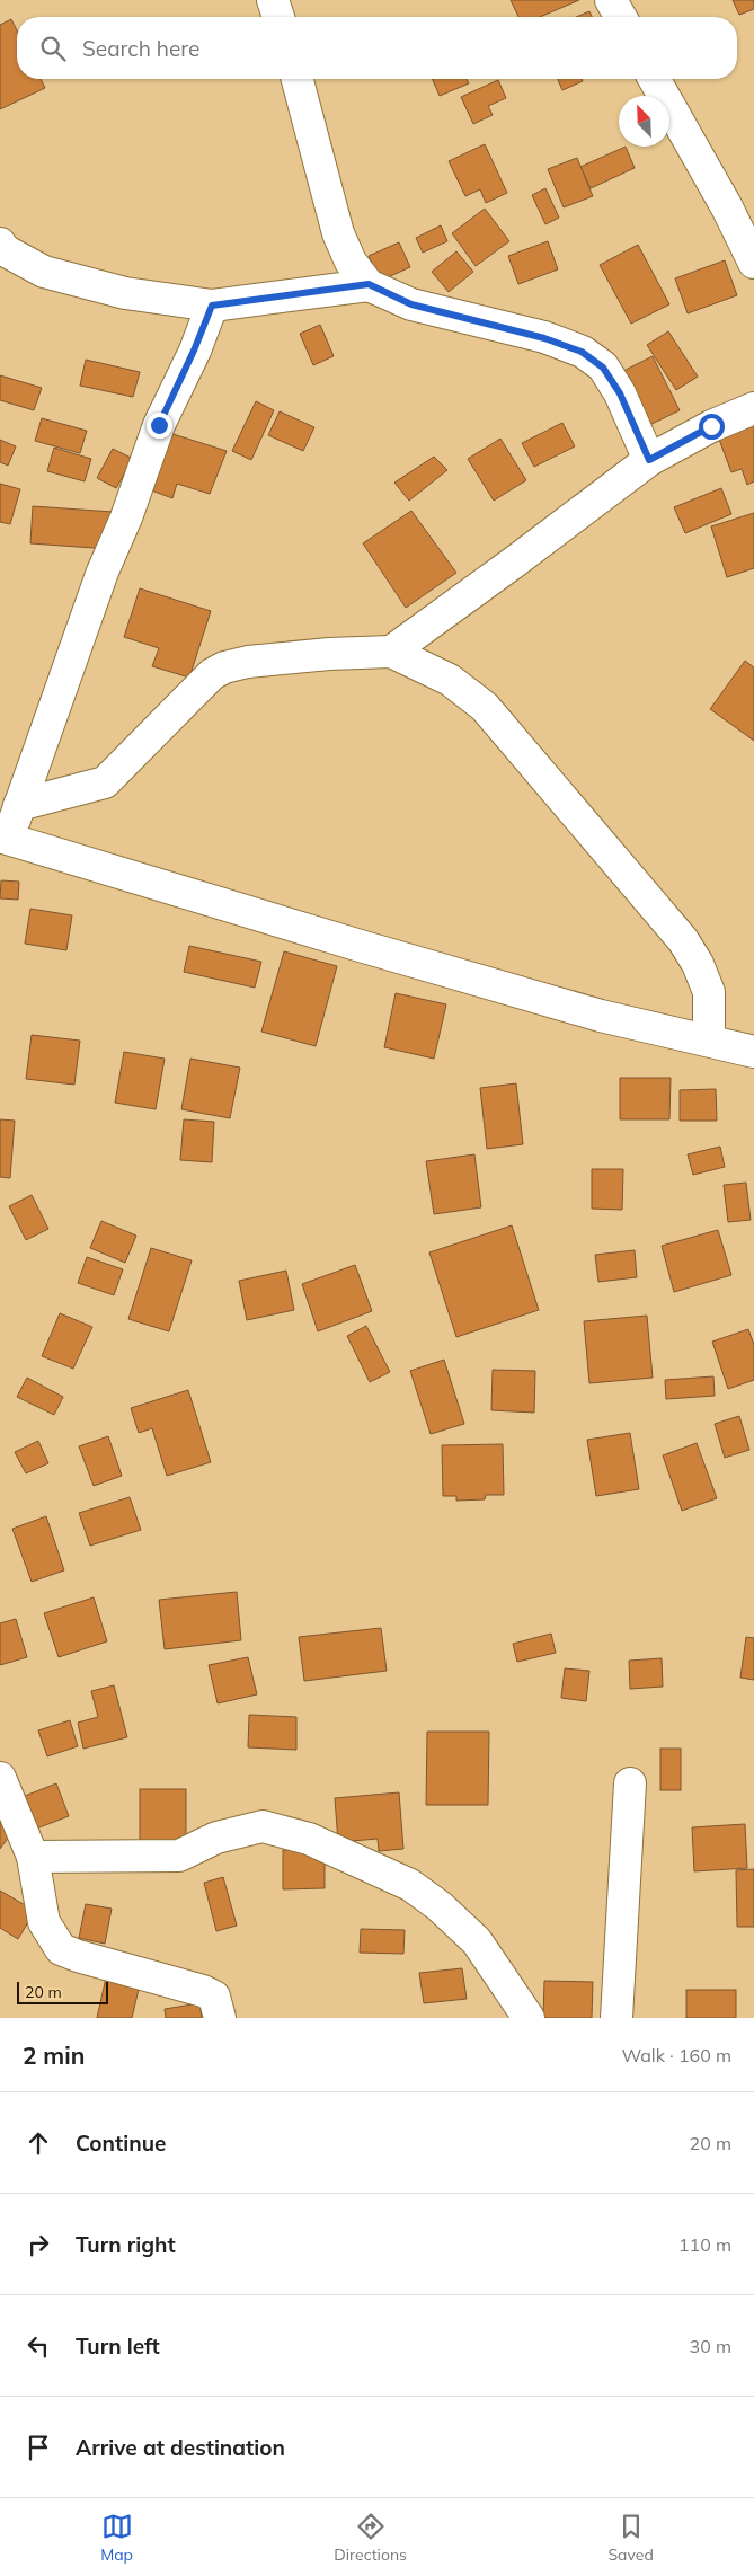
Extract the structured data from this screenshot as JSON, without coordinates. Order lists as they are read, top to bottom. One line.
{"scale_bar":"20 m","north":"top left","page":{"search":"Search here","scale":"20 m","heading":["2 min","Walk · 160 m"],"list":[["Continue","20 m"],["Turn right","110 m"],["Turn left","30 m"],"Arrive at destination"],"nav":["Map","Directions","Saved"]}}
